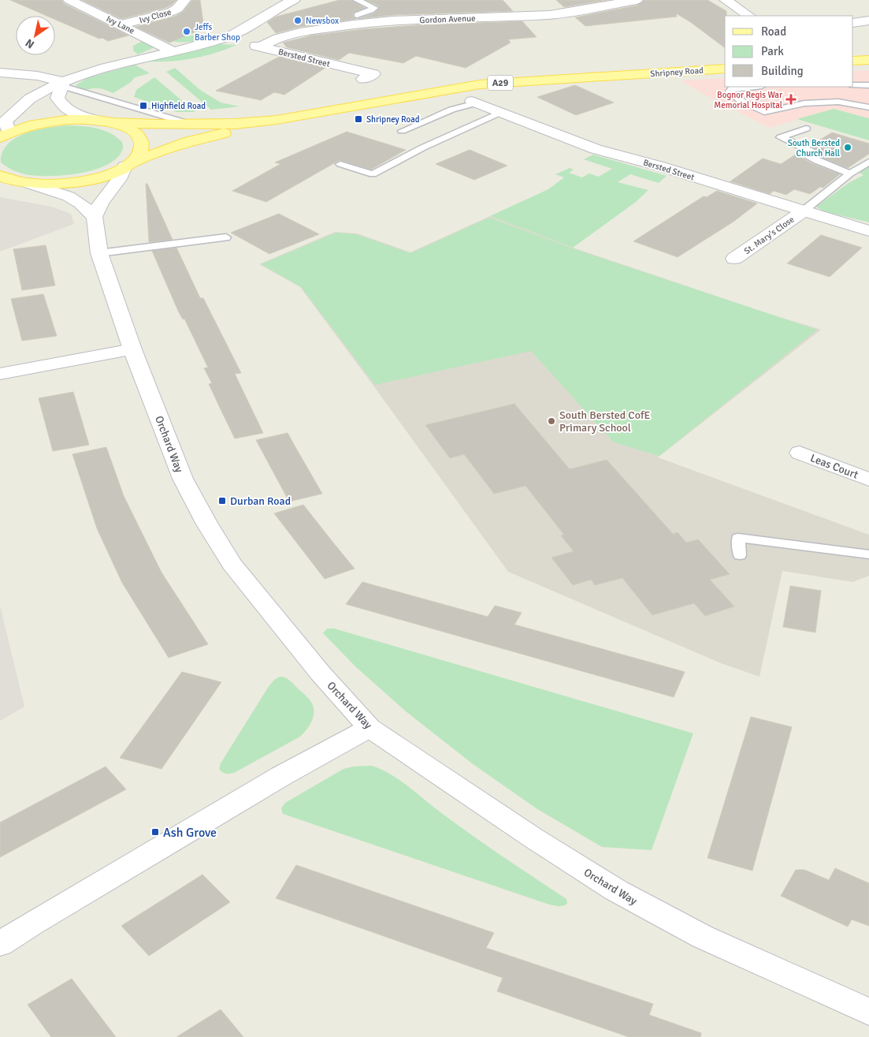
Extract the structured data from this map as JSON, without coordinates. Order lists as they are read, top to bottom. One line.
{"streets":{"main road":["Shripney Road","A29"],"street":["Ivy Close","Gordon Avenue","Ivy Lane","Bersted Street","St. Mary's Close","Orchard Way","Leas Court"]},"crossings":[["Ivy Close","Ivy Lane"],["Gordon Avenue","Bersted Street"],["Bersted Street","St. Mary's Close"]],"places":{"other":["Newsbox","Jeffs Barber Shop","South Bersted Church Hall","South Bersted CofE Primary School"],"health":["Bognor Regis War Memorial Hospital"],"transit":["Highfield Road","Shripney Road","Durban Road","Ash Grove"]},"legend":["Road","Park","Building"],"north":"bottom left"}
